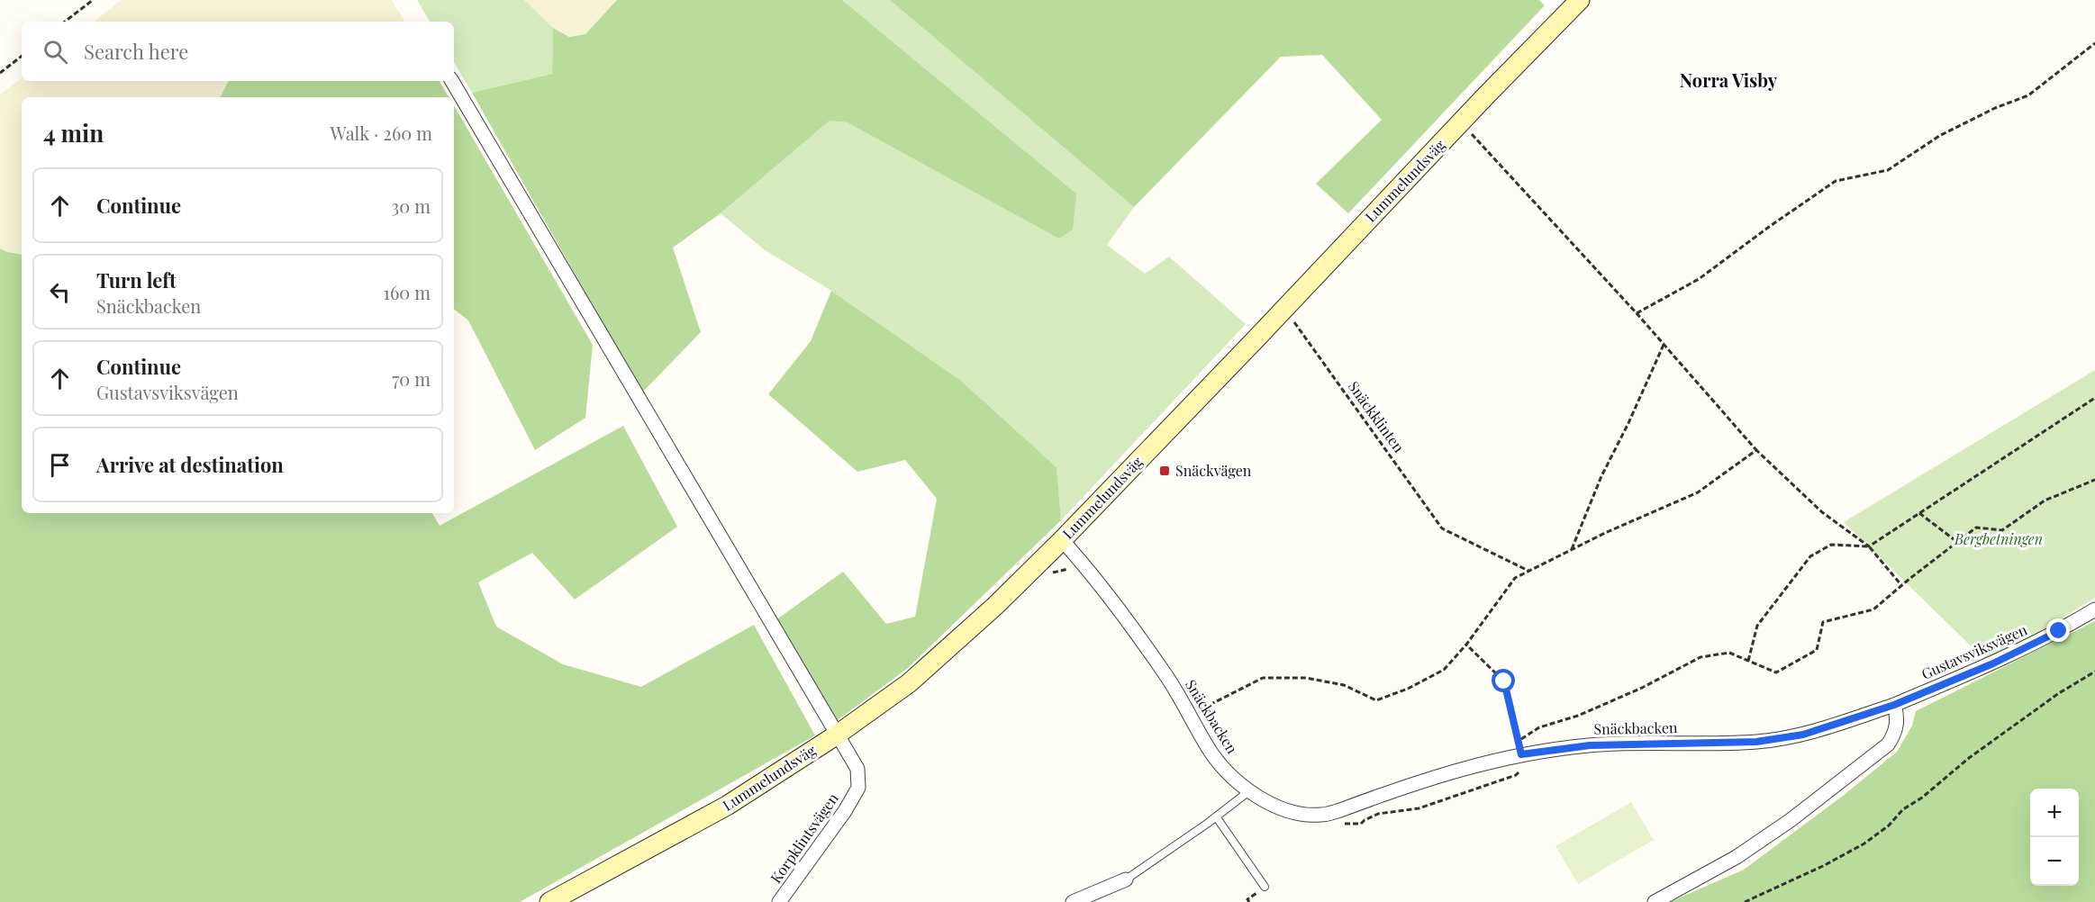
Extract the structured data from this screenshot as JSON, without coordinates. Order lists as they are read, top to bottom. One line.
{"streets":{"main road":["Lummelundsväg"],"street":["Gustavsviksvägen","Snäckbacken","Korpklintsvägen"],"path":["Snäckklinten"]},"crossings":[["Lummelundsväg","Snäckbacken"],["Lummelundsväg","Korpklintsvägen"],["Gustavsviksvägen","Snäckbacken"]],"districts":["Norra Visby"],"parks":["Bergbetningen"],"places":{"transit":["Snäckvägen"]},"page":{"search":"Search here","heading":["4 min","Walk · 260 m"],"list":[["Continue","30 m"],["Turn left","Snäckbacken","160 m"],["Continue","Gustavsviksvägen","70 m"],"Arrive at destination"],"map_buttons":["+","−"]}}
